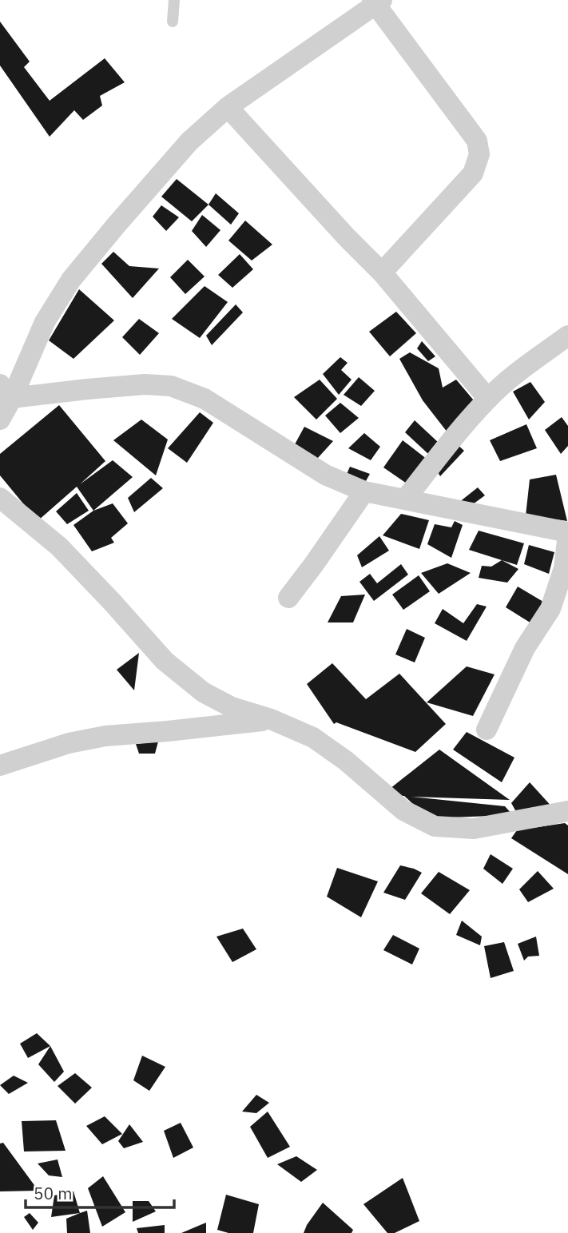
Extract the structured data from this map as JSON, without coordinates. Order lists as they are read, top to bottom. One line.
{"scale_bar":"50 m"}
